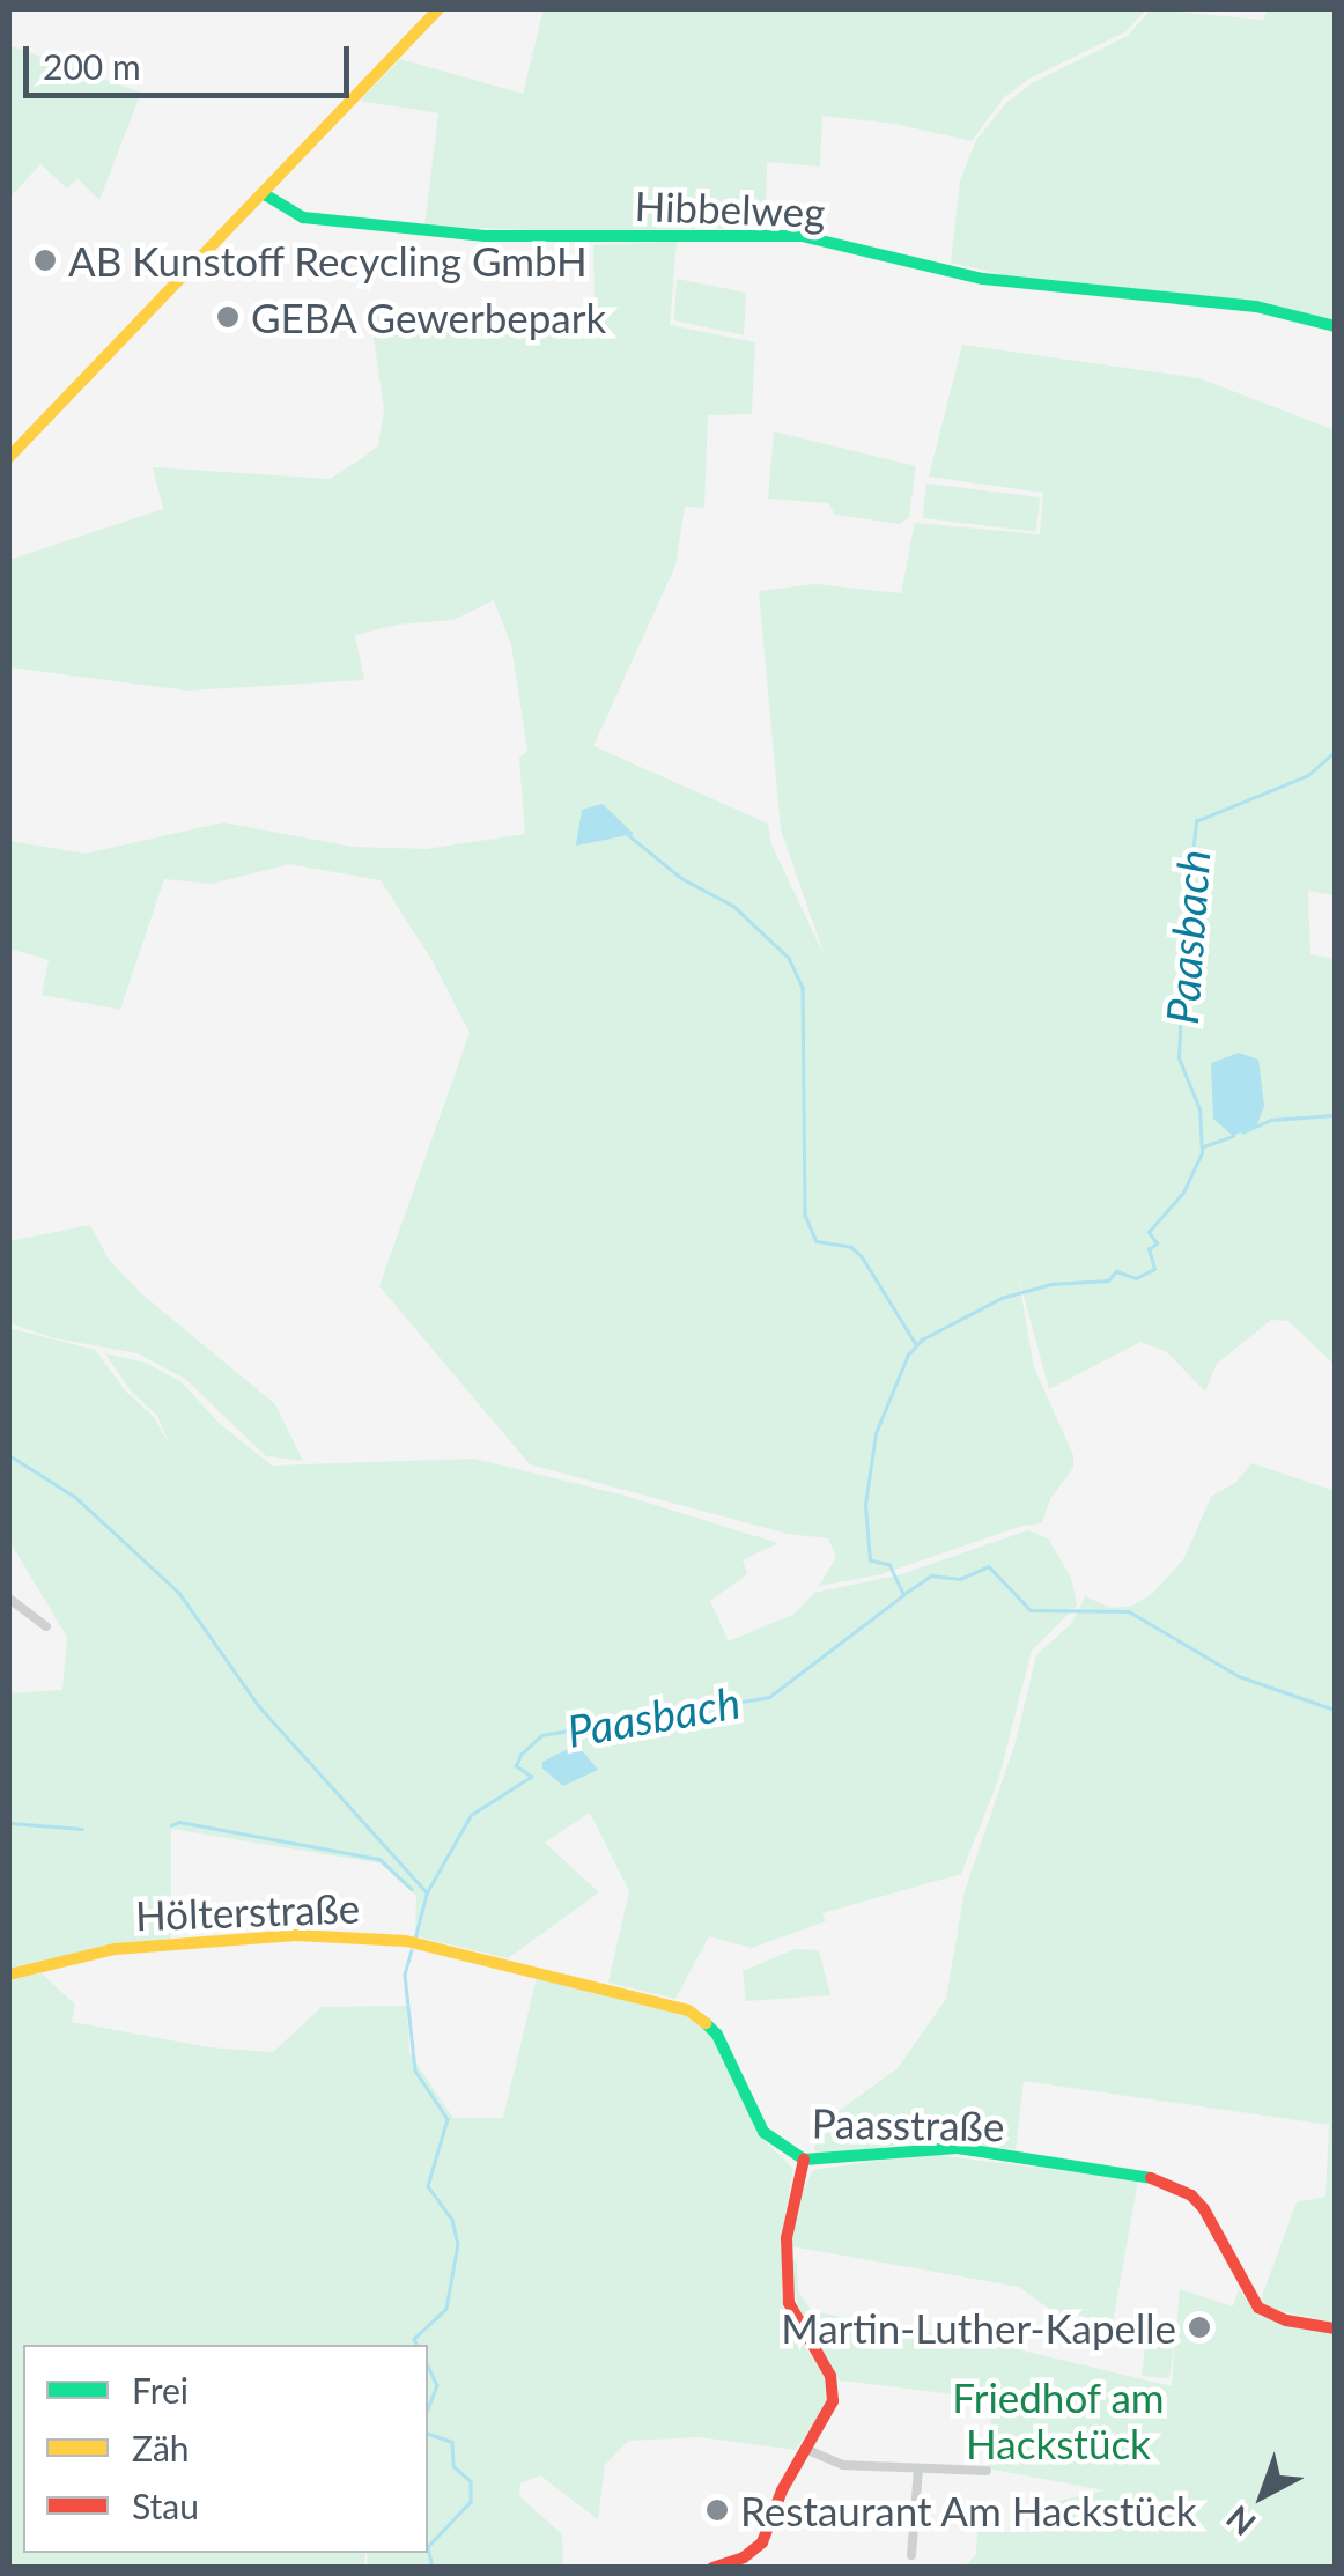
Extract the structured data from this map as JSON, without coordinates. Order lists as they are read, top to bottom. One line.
{"streets":{"street":["Hibbelweg","Hölterstraße","Paasstraße"]},"crossings":[["Hölterstraße","Paasstraße"]],"water":["Paasbach"],"parks":["Friedhof am Hackstück"],"places":["AB Kunstoff Recycling GmbH","GEBA Gewerbepark","Martin-Luther-Kapelle","Restaurant Am Hackstück"],"legend":["Frei","Zäh","Stau"],"scale_bar":"200 m","north":"bottom left"}
